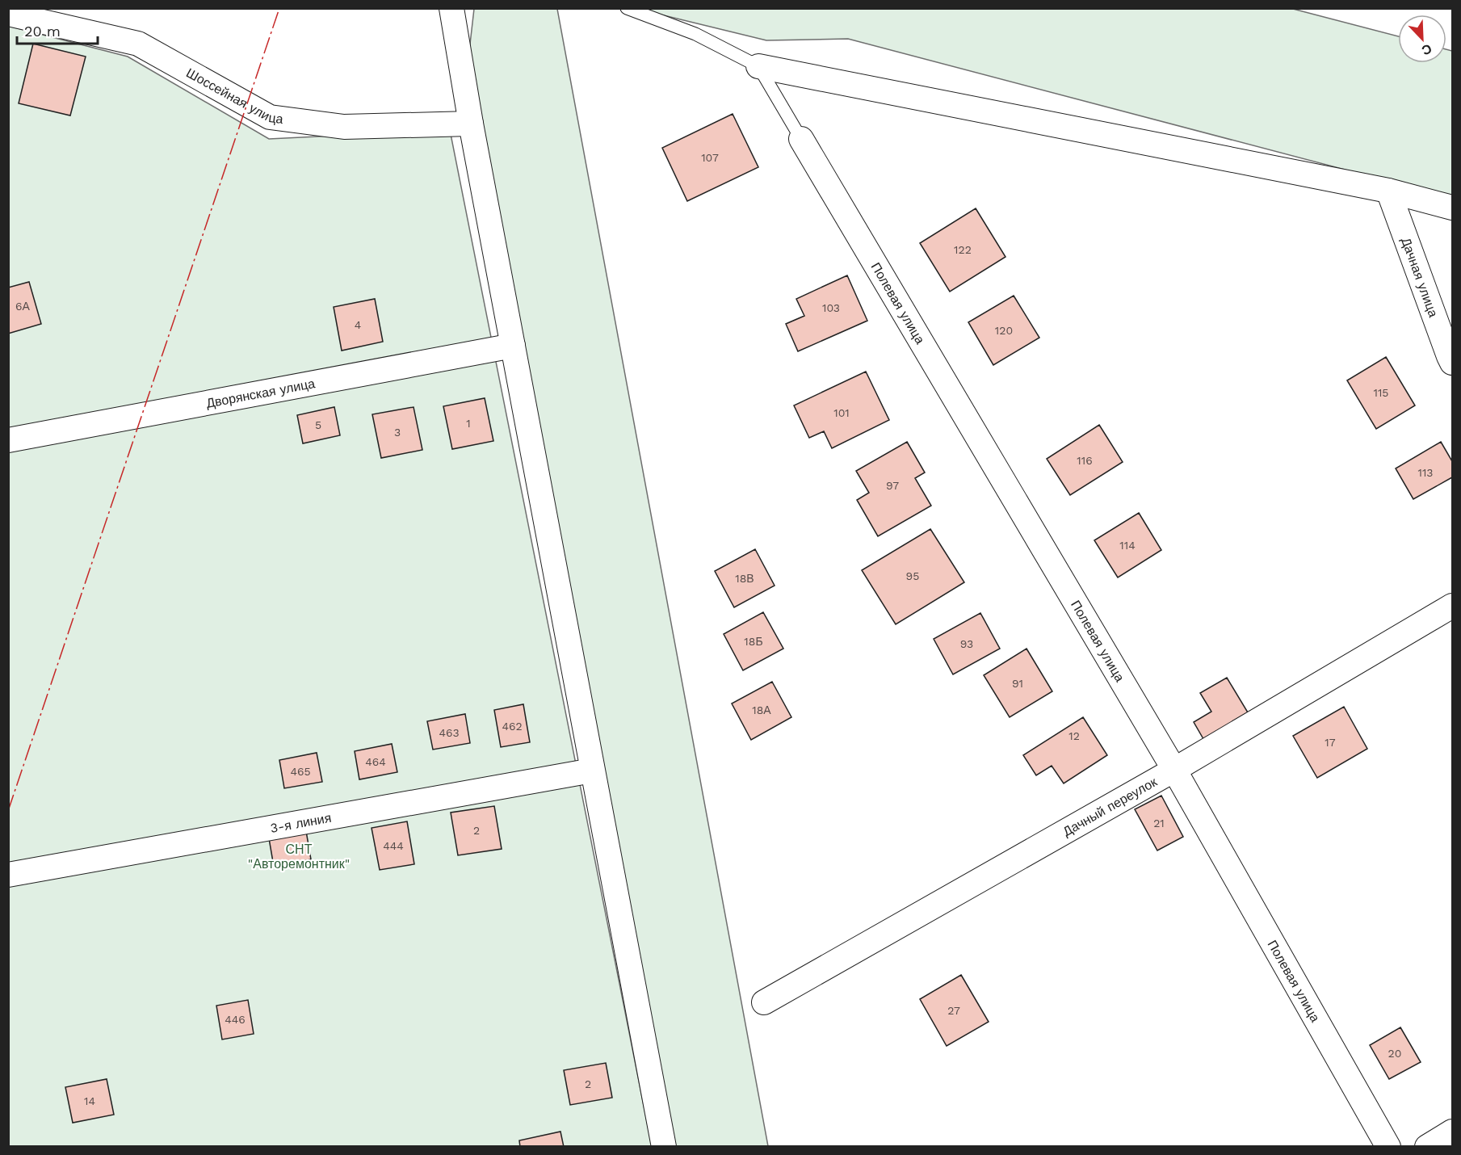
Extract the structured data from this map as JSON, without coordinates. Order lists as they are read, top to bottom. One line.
{"streets":{"street":["Шоссейная улица","Дачная улица","Полевая улица","Дворянская улица","Дачный переулок","3-я линия"]},"crossings":[["Полевая улица","Дачный переулок"]],"parks":["СНТ \"Авторемонтник\""],"house_numbers":["107","122","6А","103","4","120","115","101","1","5","3","116","113","97","114","95","18В","18Б","93","91","18А","462","463","12","17","464","465","21","2","444","27","446","20","2","14"],"scale_bar":"20 m","north":"bottom right"}
